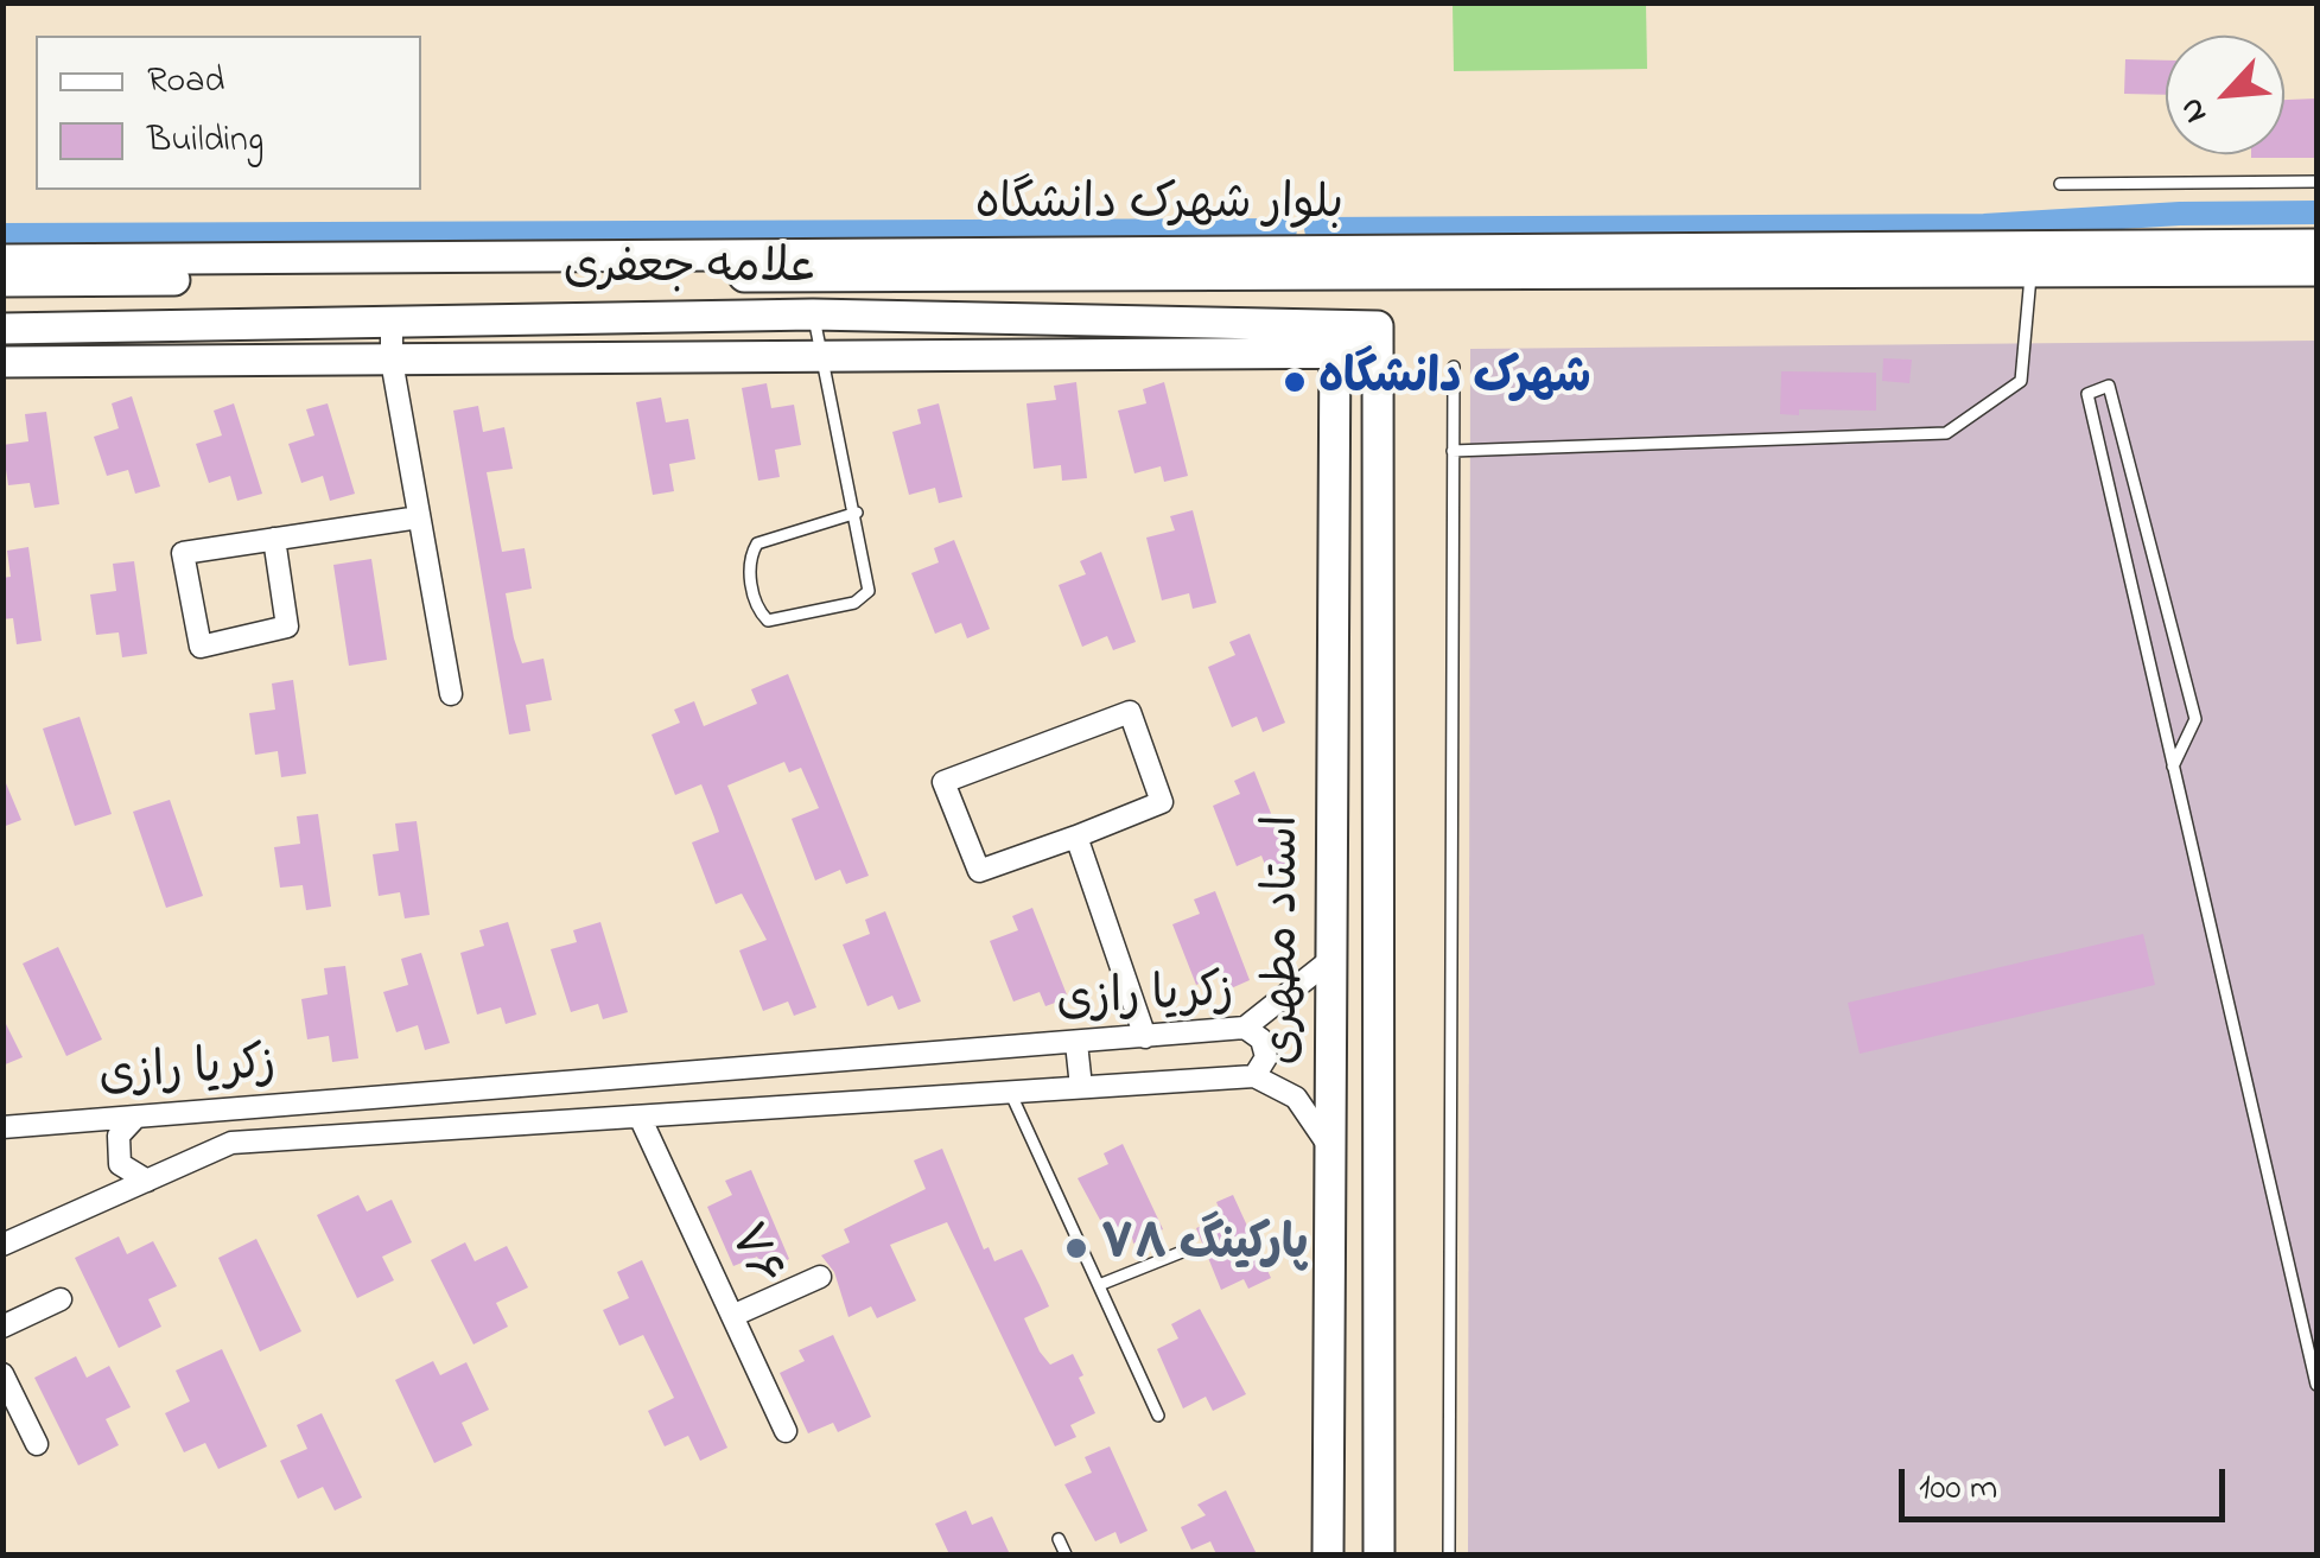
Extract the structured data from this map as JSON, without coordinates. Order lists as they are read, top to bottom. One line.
{"streets":{"street":["بلوار شهرک دانشگاه","علامه جعفری","استاد مطهری","زکریا رازی","۷۶"]},"crossings":[["علامه جعفری","استاد مطهری"],["زکریا رازی","۷۶"]],"places":["شهرک دانشگاه","پارکینگ ۷۸"],"legend":["Road","Building"],"scale_bar":"100 m","north":"bottom left"}
